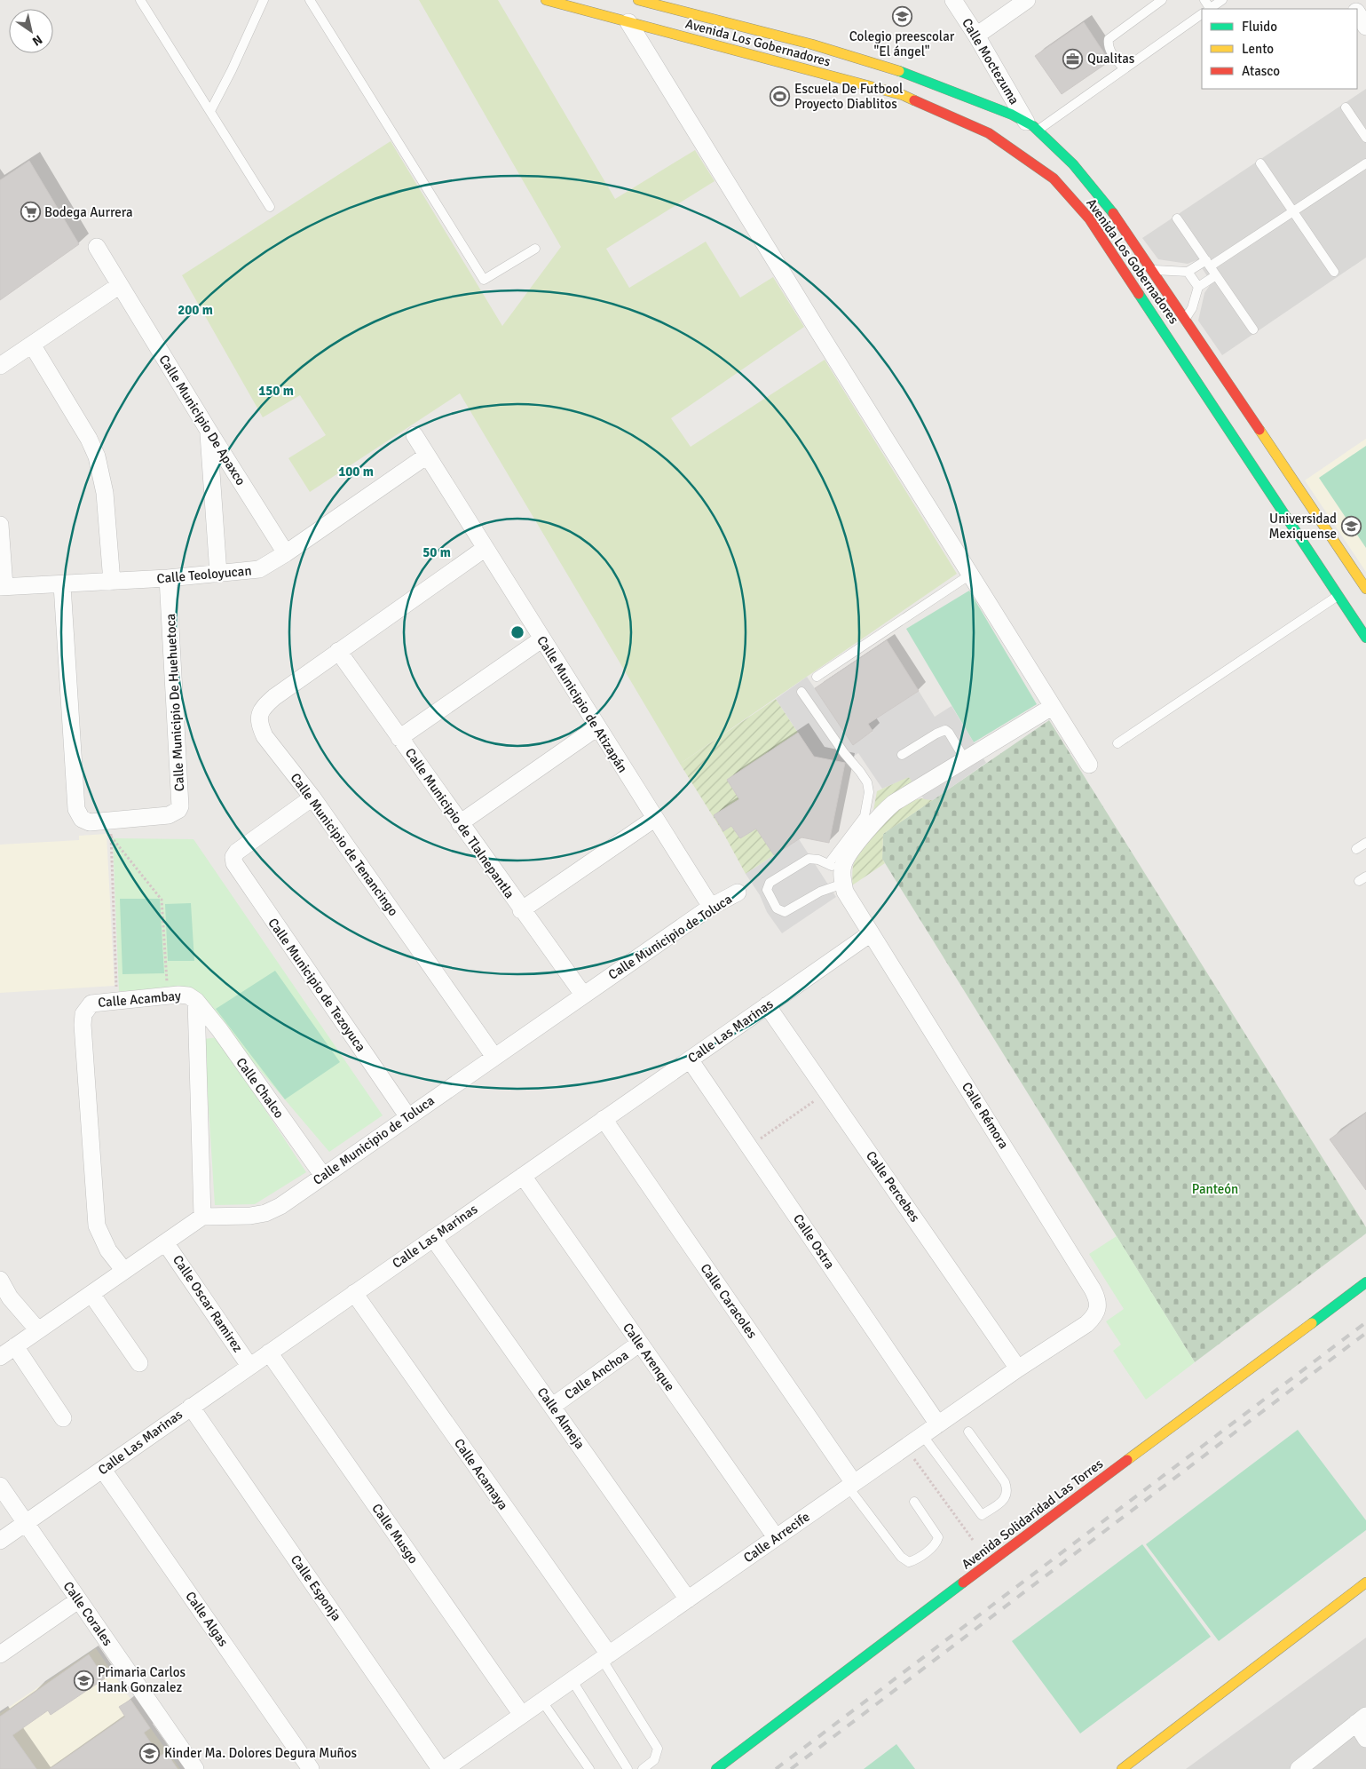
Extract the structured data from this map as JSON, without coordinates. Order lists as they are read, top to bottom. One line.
{"streets":{"street":["Avenida Los Gobernadores","Calle Moctezuma","Calle Municipio De Apaxco","Calle Teoloyucan","Calle Municipio De Huehuetoca","Calle Municipio de Atizapán","Calle Municipio de Tlalnepantla","Calle Municipio de Tenancingo","Calle Municipio de Toluca","Calle Municipio de Tezoyuca","Calle Acambay","Calle Las Marinas","Calle Chalco","Calle Rémora","Calle Percebes","Calle Ostra","Calle Caracoles","Calle Oscar Ramirez","Calle Arenque","Calle Anchoa","Calle Almeja","Calle Acamaya","Avenida Solidaridad Las Torres","Calle Musgo","Calle Arrecife","Calle Esponja","Calle Corales","Calle Algas"]},"crossings":[["Avenida Los Gobernadores","Calle Moctezuma"],["Calle Municipio De Apaxco","Calle Teoloyucan"],["Calle Teoloyucan","Calle Municipio De Huehuetoca"],["Calle Teoloyucan","Calle Municipio de Atizapán"],["Calle Municipio de Atizapán","Calle Municipio de Toluca"],["Calle Municipio de Tlalnepantla","Calle Municipio de Tenancingo"],["Calle Municipio de Tlalnepantla","Calle Municipio de Toluca"],["Calle Municipio de Tenancingo","Calle Municipio de Toluca"],["Calle Municipio de Tenancingo","Calle Municipio de Tezoyuca"],["Calle Municipio de Toluca","Calle Municipio de Tezoyuca"],["Calle Municipio de Toluca","Calle Acambay"],["Calle Municipio de Toluca","Calle Chalco"],["Calle Acambay","Calle Chalco"],["Calle Las Marinas","Calle Rémora"],["Calle Las Marinas","Calle Percebes"],["Calle Las Marinas","Calle Ostra"],["Calle Las Marinas","Calle Caracoles"],["Calle Las Marinas","Calle Oscar Ramirez"],["Calle Las Marinas","Calle Arenque"],["Calle Las Marinas","Calle Almeja"],["Calle Las Marinas","Calle Acamaya"],["Calle Las Marinas","Calle Musgo"],["Calle Las Marinas","Calle Esponja"],["Calle Las Marinas","Calle Corales"],["Calle Las Marinas","Calle Algas"],["Calle Rémora","Calle Arrecife"],["Calle Percebes","Calle Arrecife"],["Calle Ostra","Calle Arrecife"],["Calle Caracoles","Calle Arrecife"],["Calle Arenque","Calle Anchoa"],["Calle Arenque","Calle Arrecife"],["Calle Anchoa","Calle Almeja"],["Calle Almeja","Calle Arrecife"],["Calle Acamaya","Calle Arrecife"],["Calle Musgo","Calle Arrecife"]],"parks":["Panteón"],"places":{"school or university":["Colegio preescolar \"El ángel\"","Universidad Mexiquense","Primaria Carlos Hank Gonzalez","Kinder Ma. Dolores Degura Muños"],"office":["Qualitas"],"sports":["Escuela De Futbool Proyecto Diablitos"],"supermarket":["Bodega Aurrera"]},"legend":["Fluido","Lento","Atasco"],"north":"bottom right","rings":["200 m","150 m","100 m","50 m"]}
